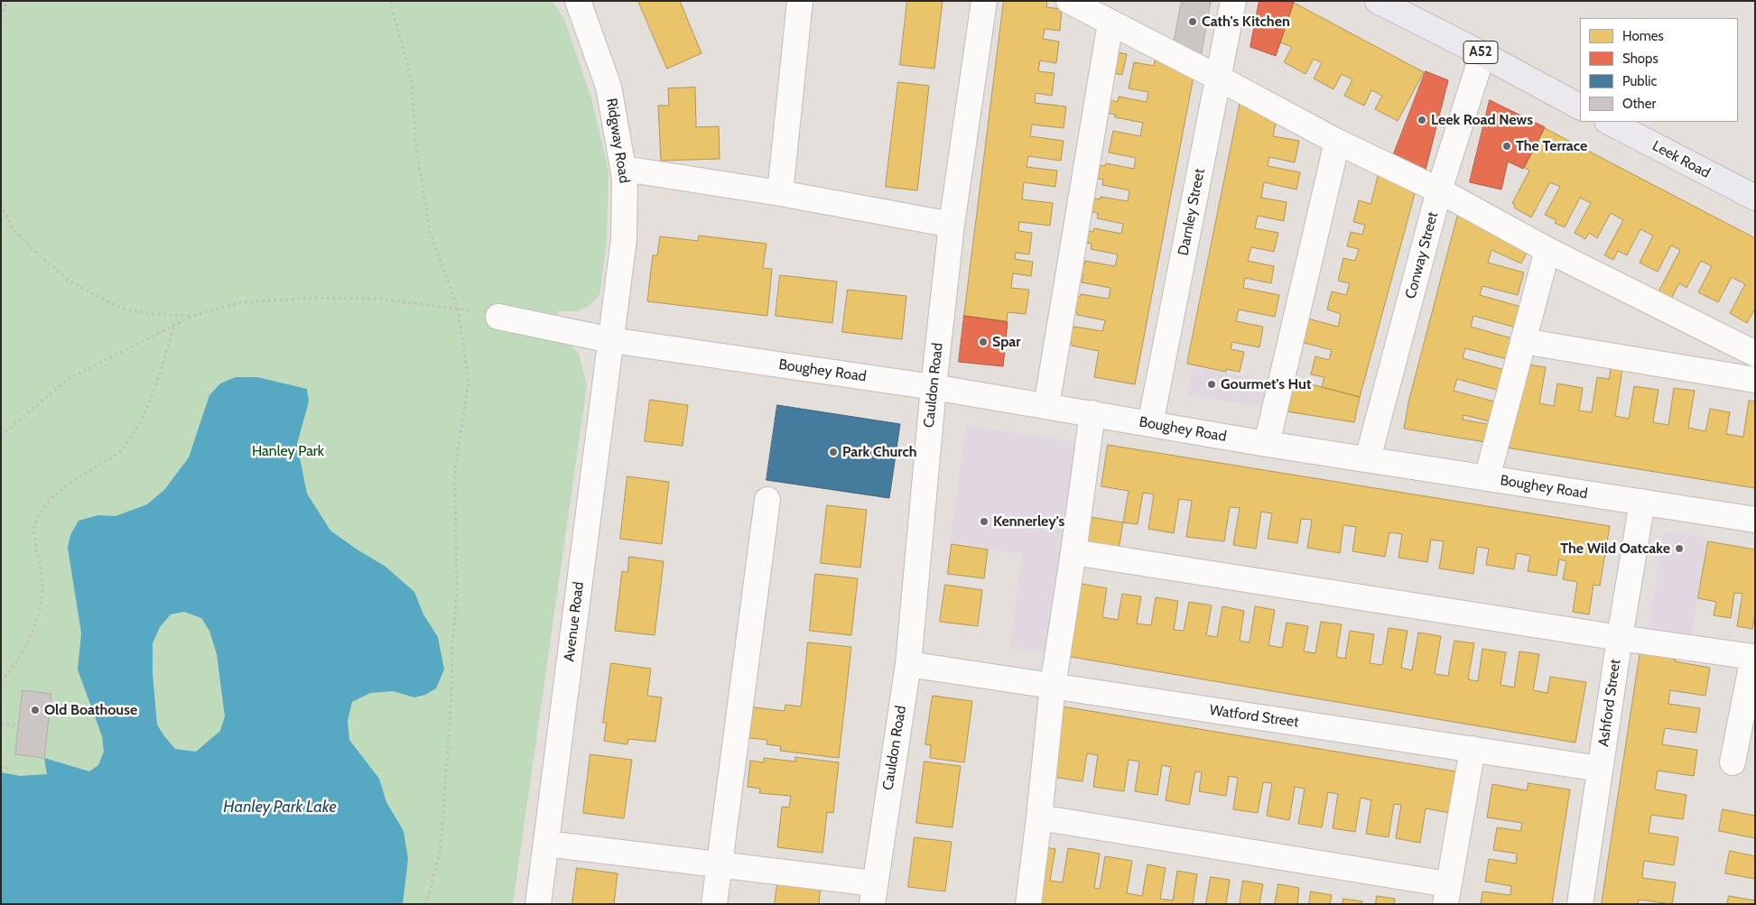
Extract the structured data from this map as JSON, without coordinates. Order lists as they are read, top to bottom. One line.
{"streets":{"highway":["A52","Leek Road"],"street":["Ridgway Road","Darnley Street","Conway Street","Boughey Road","Cauldon Road","Avenue Road","Ashford Street","Watford Street"]},"crossings":[["A52","Conway Street"],["Ridgway Road","Boughey Road"],["Ridgway Road","Avenue Road"],["Darnley Street","Boughey Road"],["Conway Street","Boughey Road"],["Boughey Road","Cauldon Road"],["Boughey Road","Avenue Road"],["Boughey Road","Ashford Street"],["Cauldon Road","Watford Street"],["Ashford Street","Watford Street"]],"water":["Hanley Park Lake"],"parks":["Hanley Park"],"places":["Cath's Kitchen","Leek Road News","The Terrace","Spar","Gourmet's Hut","Park Church","Kennerley's","The Wild Oatcake","Old Boathouse"],"legend":["Homes","Shops","Public","Other"]}
